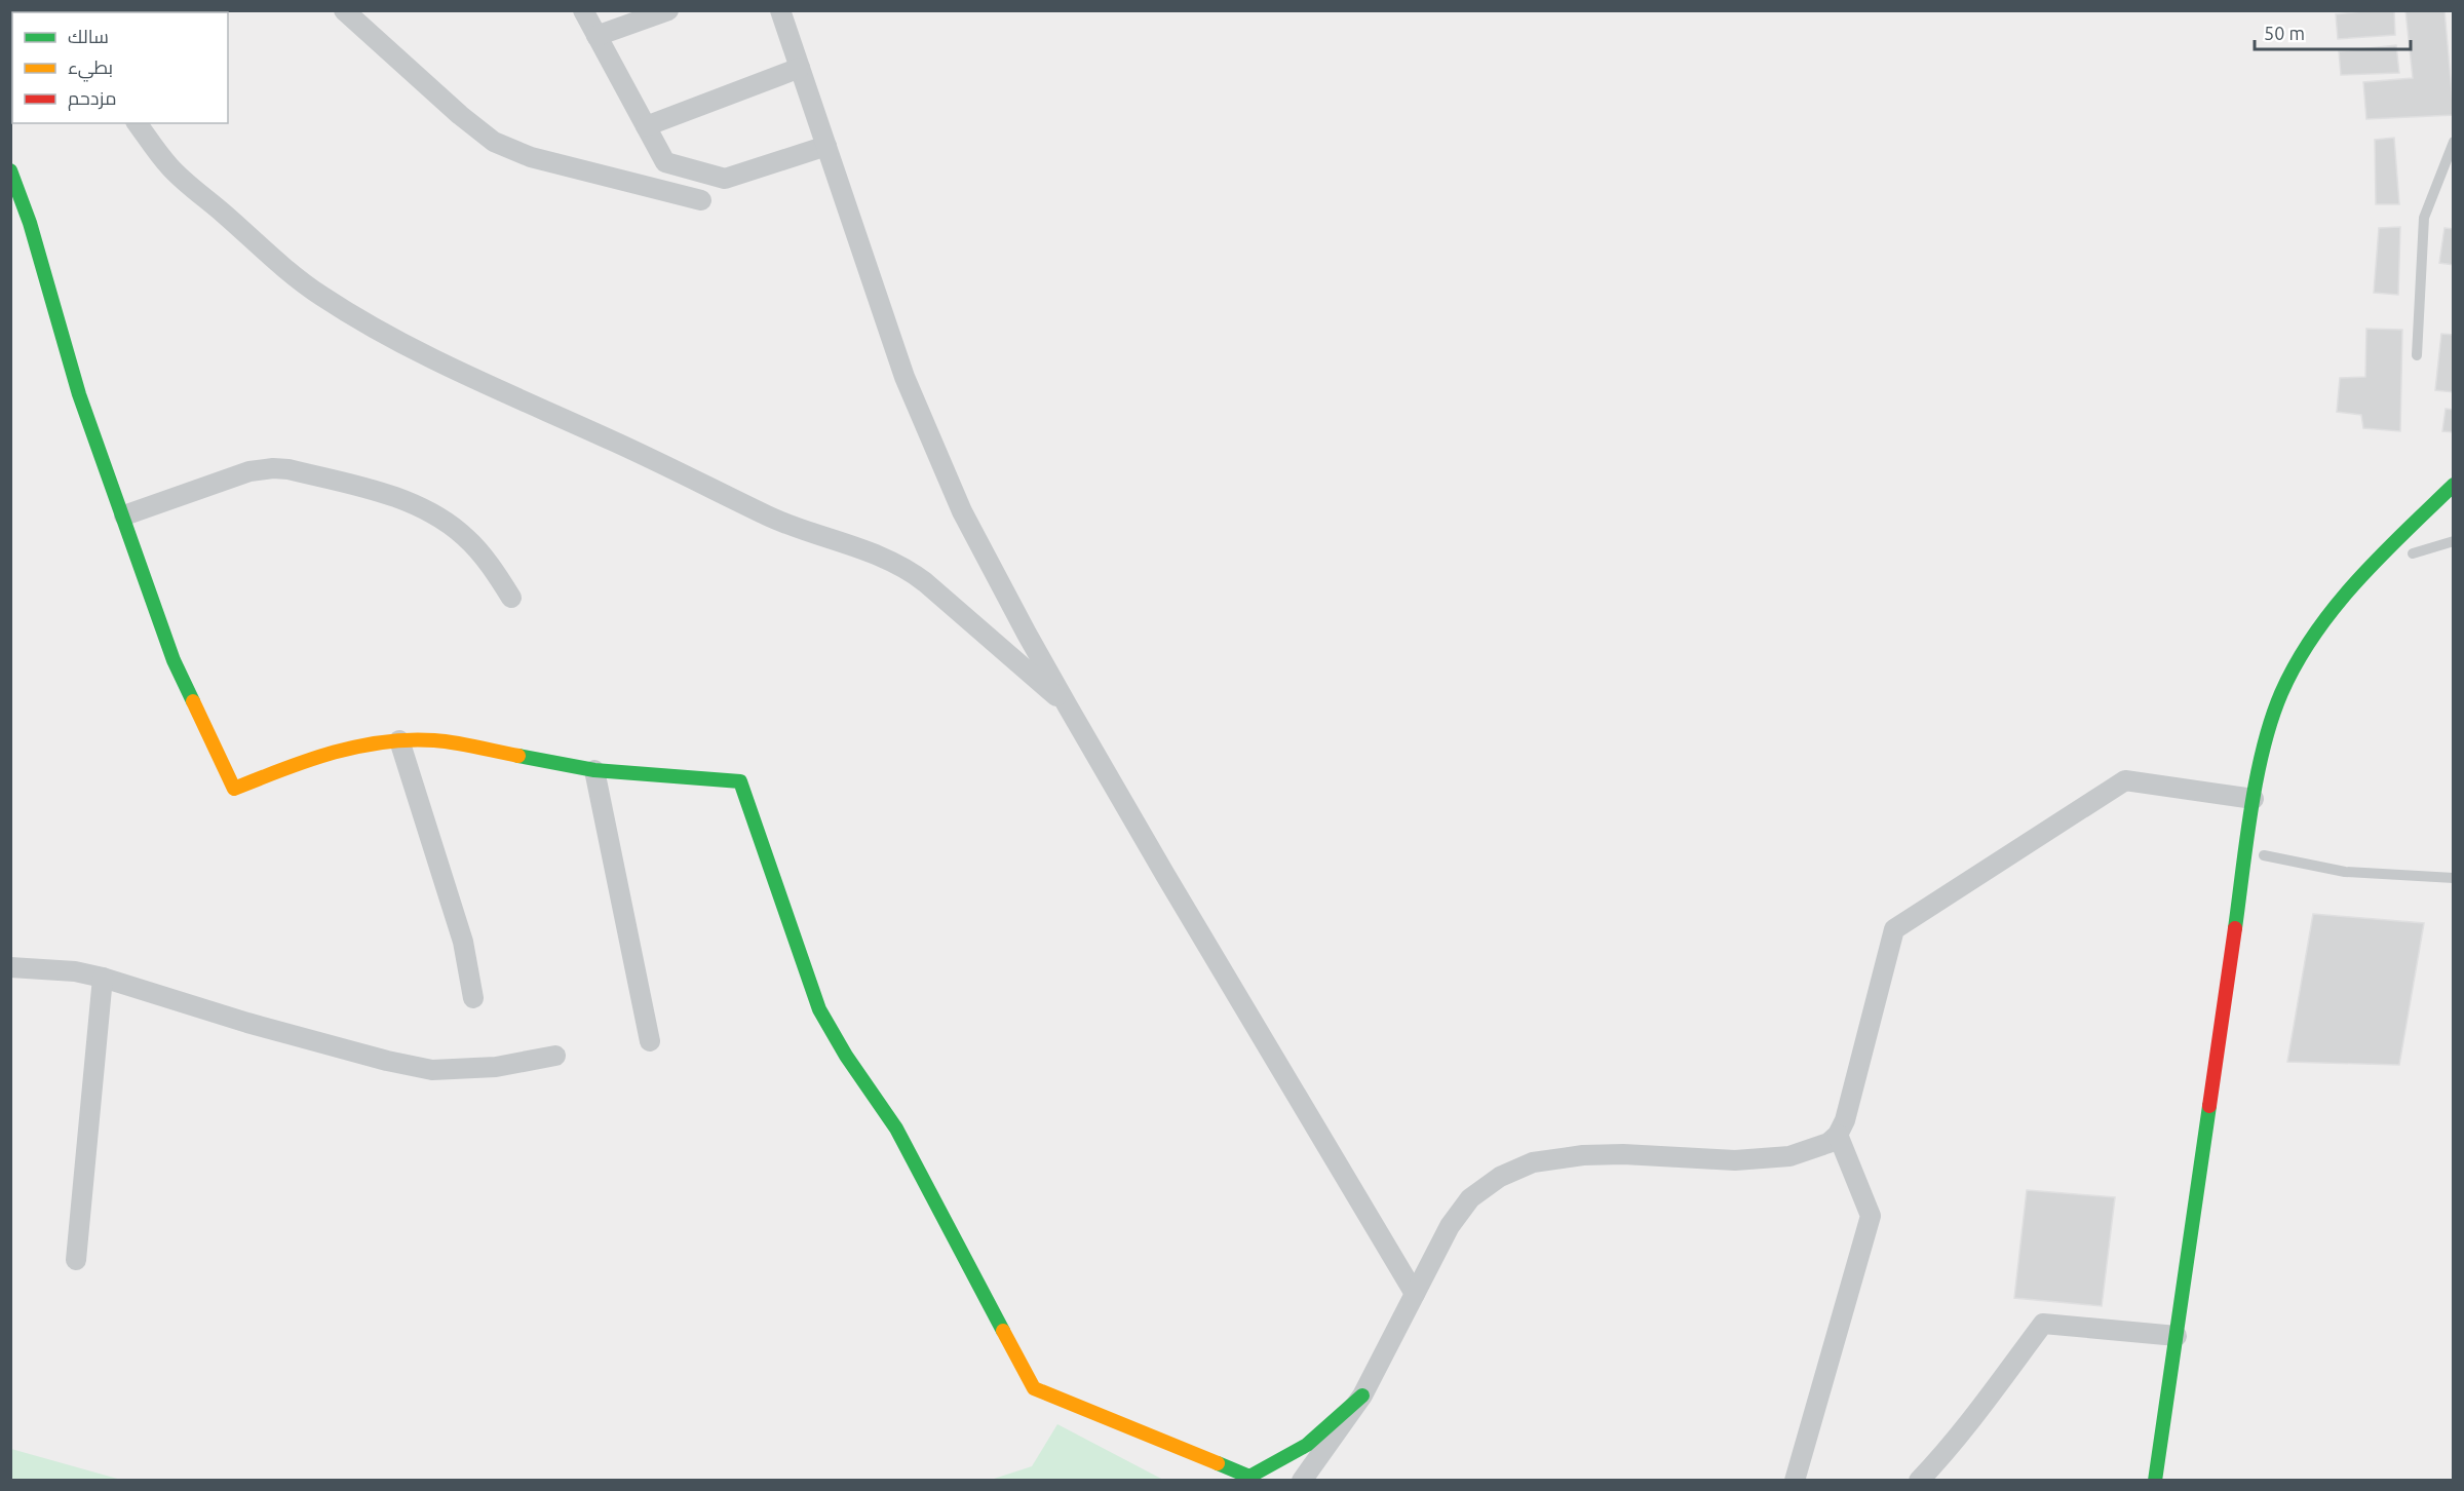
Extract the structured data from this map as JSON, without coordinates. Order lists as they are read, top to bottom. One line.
{"legend":["سالك","بطيء","مزدحم"],"scale_bar":"50 m"}
